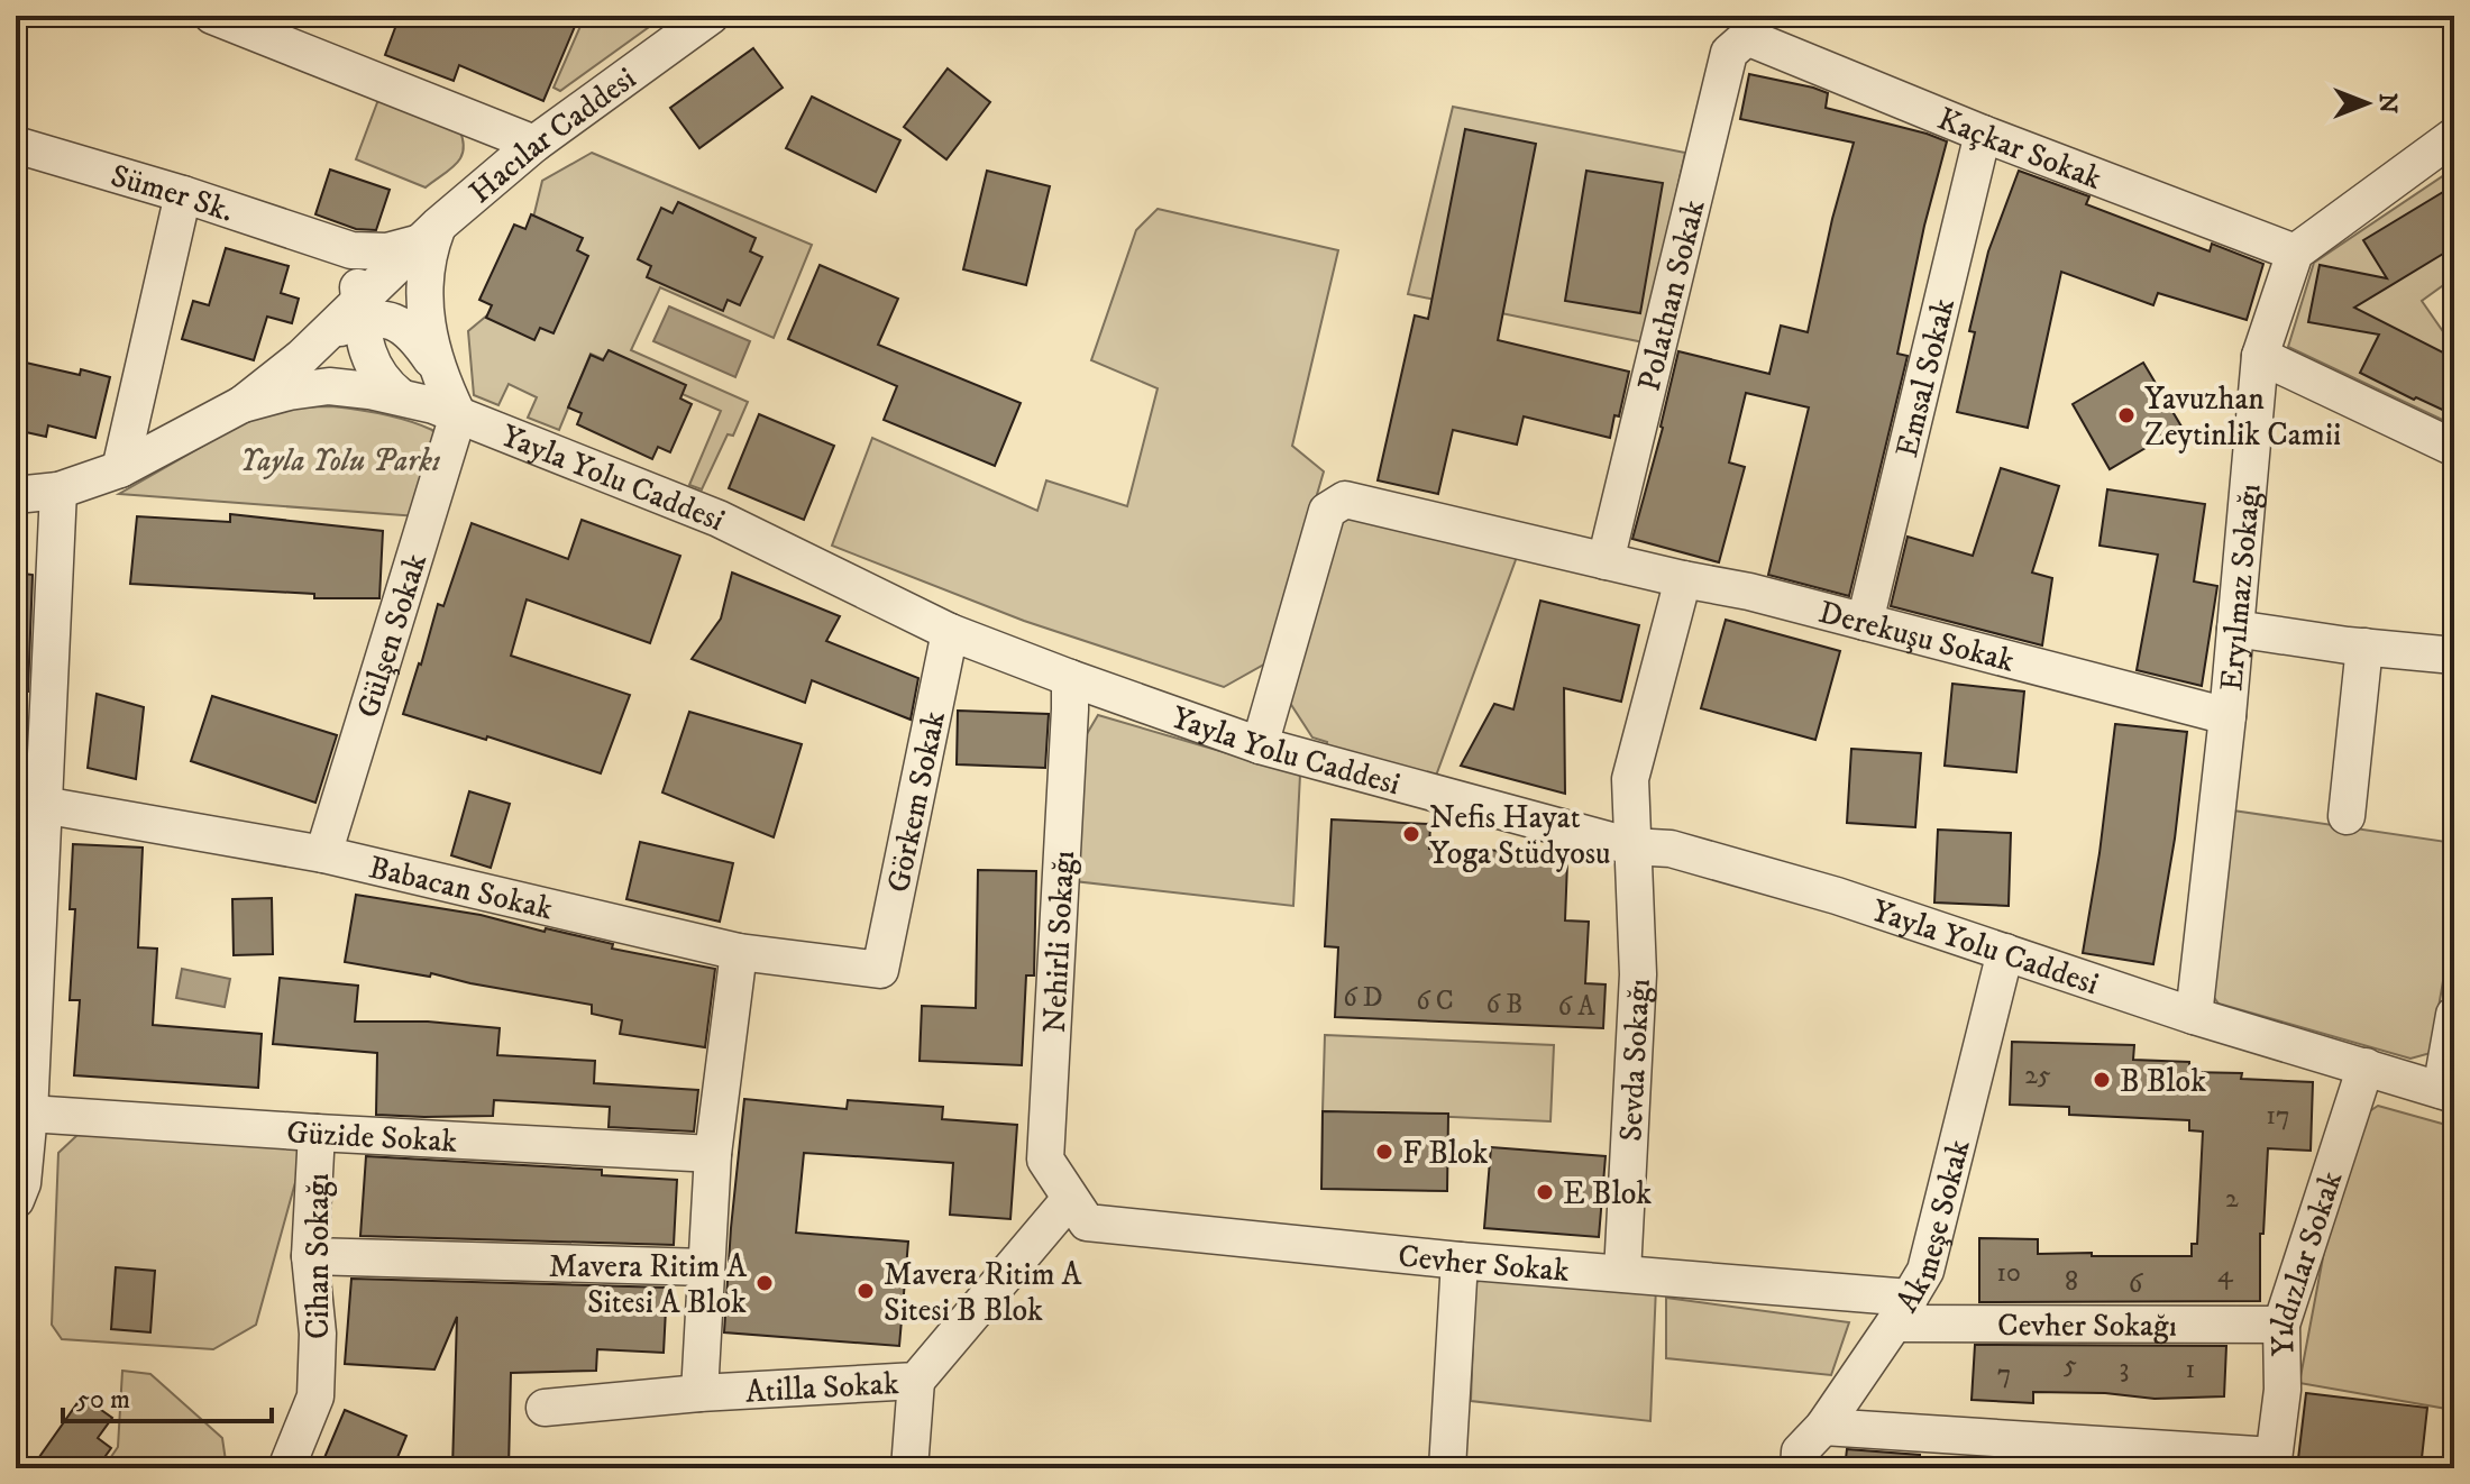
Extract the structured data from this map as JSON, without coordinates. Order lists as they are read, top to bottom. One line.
{"streets":{"street":["Hacılar Caddesi","Kaçkar Sokak","Sümer Sk.","Polathan Sokak","Emsal Sokak","Yayla Yolu Caddesi","Eryılmaz Sokağı","Gülşen Sokak","Derekuşu Sokak","Görkem Sokak","Babacan Sokak","Nehirli Sokağı","Sevda Sokağı","Güzide Sokak","Akmeşe Sokak","Cihan Sokağı","Cevher Sokak","Yıldızlar Sokak","Cevher Sokağı","Atilla Sokak"]},"crossings":[["Hacılar Caddesi","Sümer Sk."],["Hacılar Caddesi","Yayla Yolu Caddesi"],["Kaçkar Sokak","Polathan Sokak"],["Kaçkar Sokak","Emsal Sokak"],["Kaçkar Sokak","Eryılmaz Sokağı"],["Polathan Sokak","Derekuşu Sokak"],["Emsal Sokak","Derekuşu Sokak"],["Yayla Yolu Caddesi","Eryılmaz Sokağı"],["Yayla Yolu Caddesi","Gülşen Sokak"],["Yayla Yolu Caddesi","Derekuşu Sokak"],["Yayla Yolu Caddesi","Görkem Sokak"],["Yayla Yolu Caddesi","Nehirli Sokağı"],["Yayla Yolu Caddesi","Sevda Sokağı"],["Yayla Yolu Caddesi","Akmeşe Sokak"],["Yayla Yolu Caddesi","Yıldızlar Sokak"],["Eryılmaz Sokağı","Derekuşu Sokak"],["Gülşen Sokak","Babacan Sokak"],["Derekuşu Sokak","Sevda Sokağı"],["Görkem Sokak","Babacan Sokak"],["Nehirli Sokağı","Cevher Sokak"],["Nehirli Sokağı","Atilla Sokak"],["Sevda Sokağı","Cevher Sokak"],["Güzide Sokak","Cihan Sokağı"],["Akmeşe Sokak","Cevher Sokak"],["Akmeşe Sokak","Cevher Sokağı"],["Cevher Sokak","Cevher Sokağı"],["Cevher Sokak","Atilla Sokak"],["Yıldızlar Sokak","Cevher Sokağı"]],"parks":["Yayla Yolu Parkı"],"places":["Yavuzhan Zeytinlik Camii","Nefis Hayat Yoga Stüdyosu","B Blok","F Blok","E Blok","Mavera Ritim A Sitesi A Blok","Mavera Ritim A Sitesi B Blok"],"house_numbers":["6 D","6 C","6 B","6 A","25","17","2","10","4","8","6","5","3","1","7"],"scale_bar":"50 m","north":"right"}
